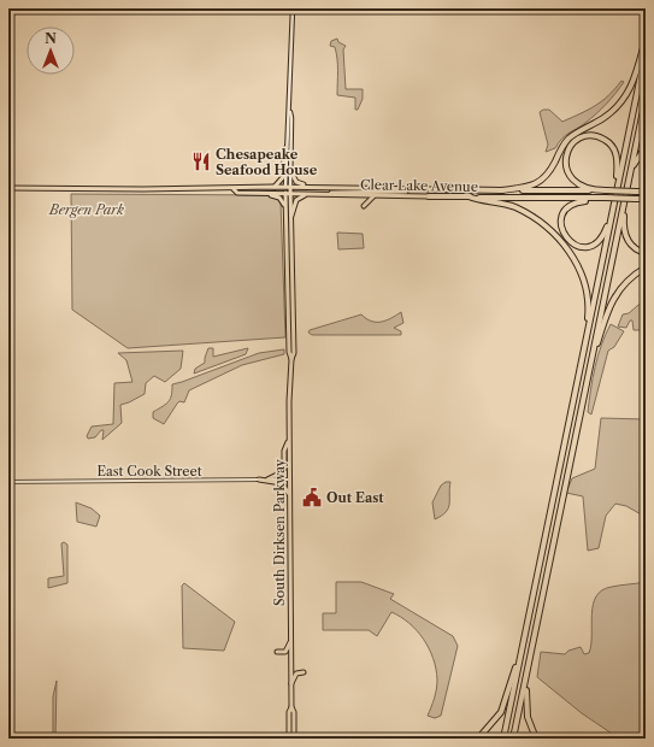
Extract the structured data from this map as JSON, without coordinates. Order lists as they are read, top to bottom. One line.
{"streets":{"highway":["Clear Lake Avenue"],"main road":["South Dirksen Parkway"],"street":["East Cook Street"]},"crossings":[["Clear Lake Avenue","South Dirksen Parkway"],["East Cook Street","South Dirksen Parkway"]],"parks":["Bergen Park"],"places":{"restaurant":["Chesapeake Seafood House"],"public building":["Out East"]},"north":"top"}
